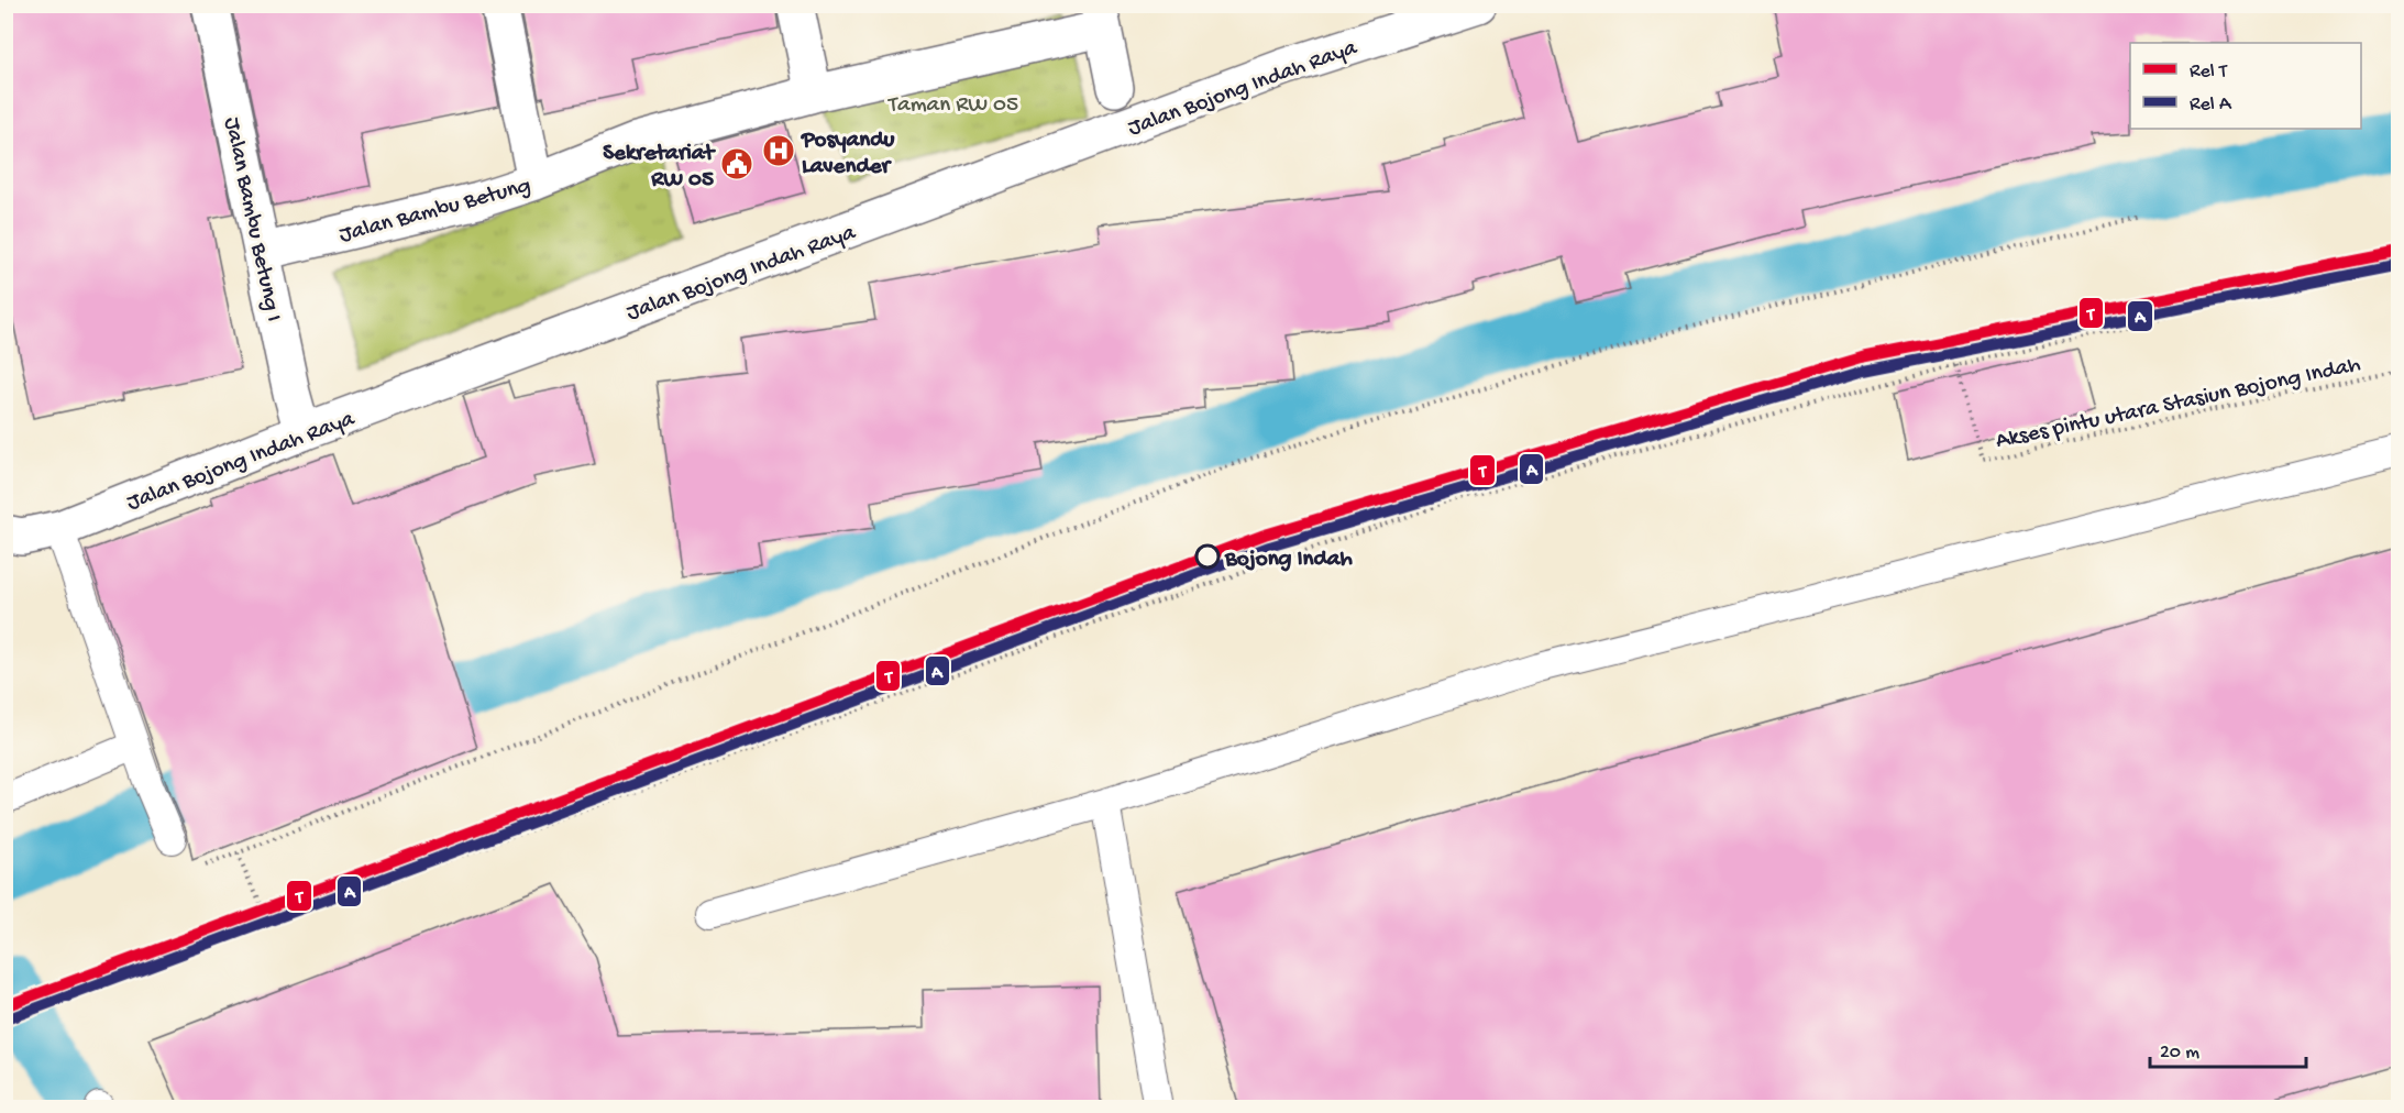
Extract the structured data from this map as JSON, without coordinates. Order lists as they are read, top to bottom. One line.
{"streets":{"street":["Jalan Bojong Indah Raya","Jalan Bambu Betung","Jalan Bambu Betung I"],"path":["Akses pintu utara Stasiun Bojong Indah"]},"crossings":[["Jalan Bojong Indah Raya","Jalan Bambu Betung I"],["Jalan Bambu Betung","Jalan Bambu Betung I"]],"parks":["Taman RW 05"],"places":{"hospital":["Posyandu Lavender"],"public building":["Sekretariat RW 05"],"other":["Bojong Indah"]},"lines":["rail line T","rail line A"],"legend":["Rel T","Rel A"],"scale_bar":"20 m"}
